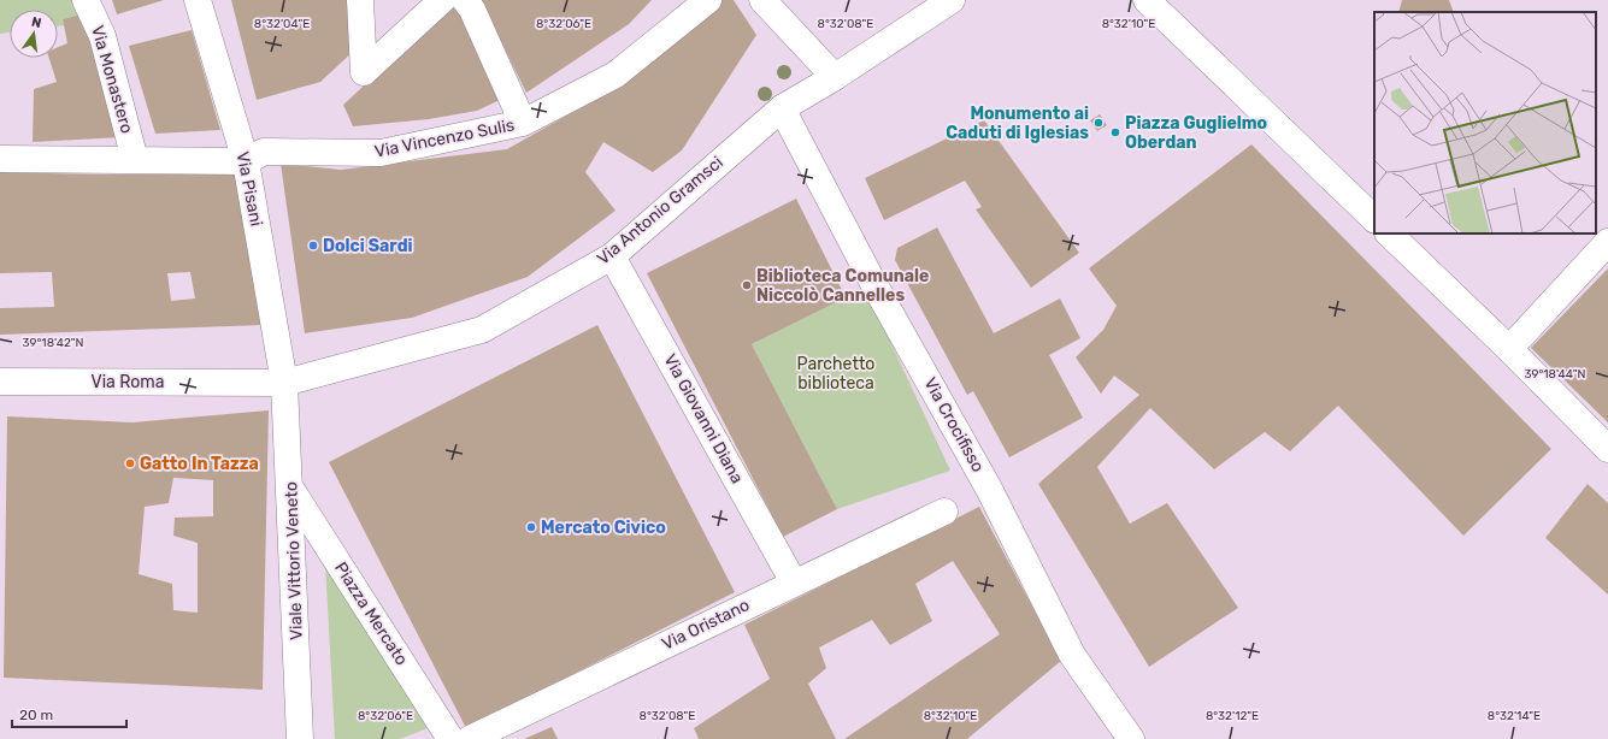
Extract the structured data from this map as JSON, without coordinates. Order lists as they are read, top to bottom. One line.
{"streets":{"street":["Via Monastero","Via Vincenzo Sulis","Via Pisani","Via Antonio Gramsci","Via Roma","Via Giovanni Diana","Via Crocifisso","Viale Vittorio Veneto","Piazza Mercato","Via Oristano"]},"crossings":[["Via Monastero","Via Vincenzo Sulis"],["Via Vincenzo Sulis","Via Pisani"],["Via Pisani","Via Antonio Gramsci"],["Via Pisani","Via Roma"],["Via Pisani","Viale Vittorio Veneto"],["Via Antonio Gramsci","Via Roma"],["Via Antonio Gramsci","Via Giovanni Diana"],["Via Antonio Gramsci","Via Crocifisso"],["Via Antonio Gramsci","Viale Vittorio Veneto"],["Via Roma","Viale Vittorio Veneto"],["Via Giovanni Diana","Via Oristano"],["Viale Vittorio Veneto","Piazza Mercato"]],"parks":["Parchetto biblioteca"],"places":["Monumento ai Caduti di Iglesias","Piazza Guglielmo Oberdan","Dolci Sardi","Biblioteca Comunale Niccolò Cannelles","Gatto In Tazza","Mercato Civico"],"scale_bar":"20 m","north":"top","coordinates":["8°32'04\"E","8°32'06\"E","8°32'08\"E","8°32'10\"E","39°18'42\"N","39°18'44\"N","8°32'12\"E","8°32'14\"E"]}
